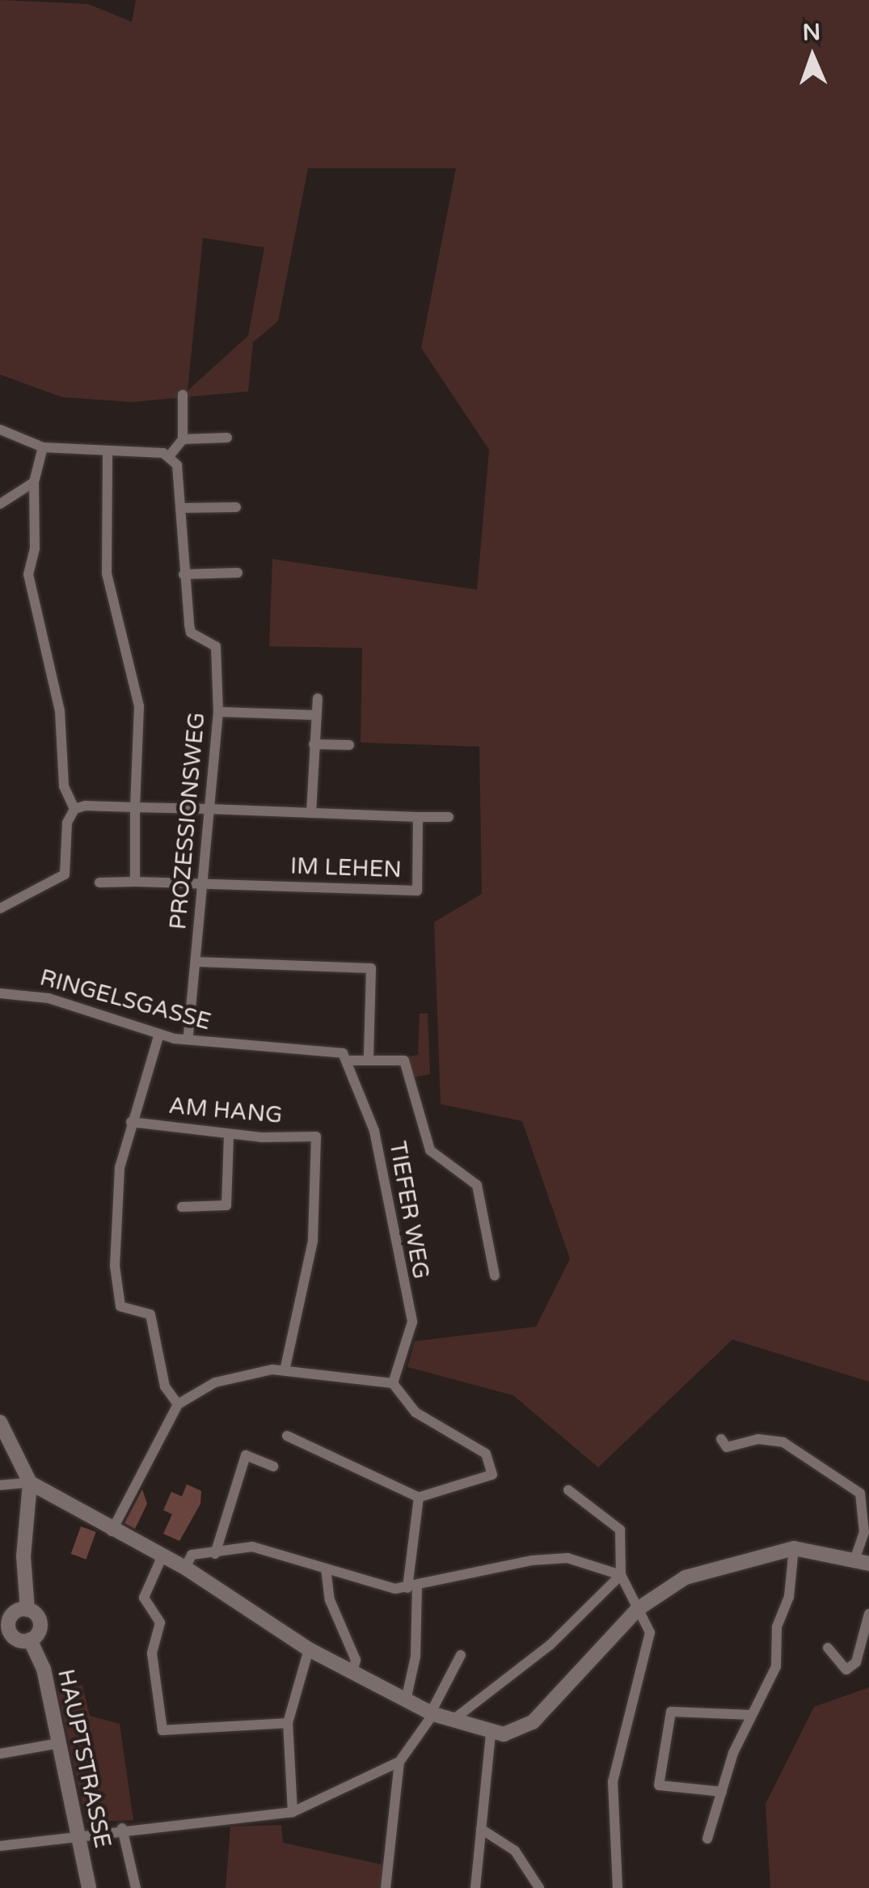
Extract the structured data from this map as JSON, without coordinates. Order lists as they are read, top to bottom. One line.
{"streets":{"street":["PROZESSIONSWEG","IM LEHEN","RINGELSGASSE","AM HANG","TIEFER WEG","HAUPTSTRASSE"]},"crossings":[["PROZESSIONSWEG","IM LEHEN"],["PROZESSIONSWEG","RINGELSGASSE"],["RINGELSGASSE","TIEFER WEG"]],"north":"top"}
